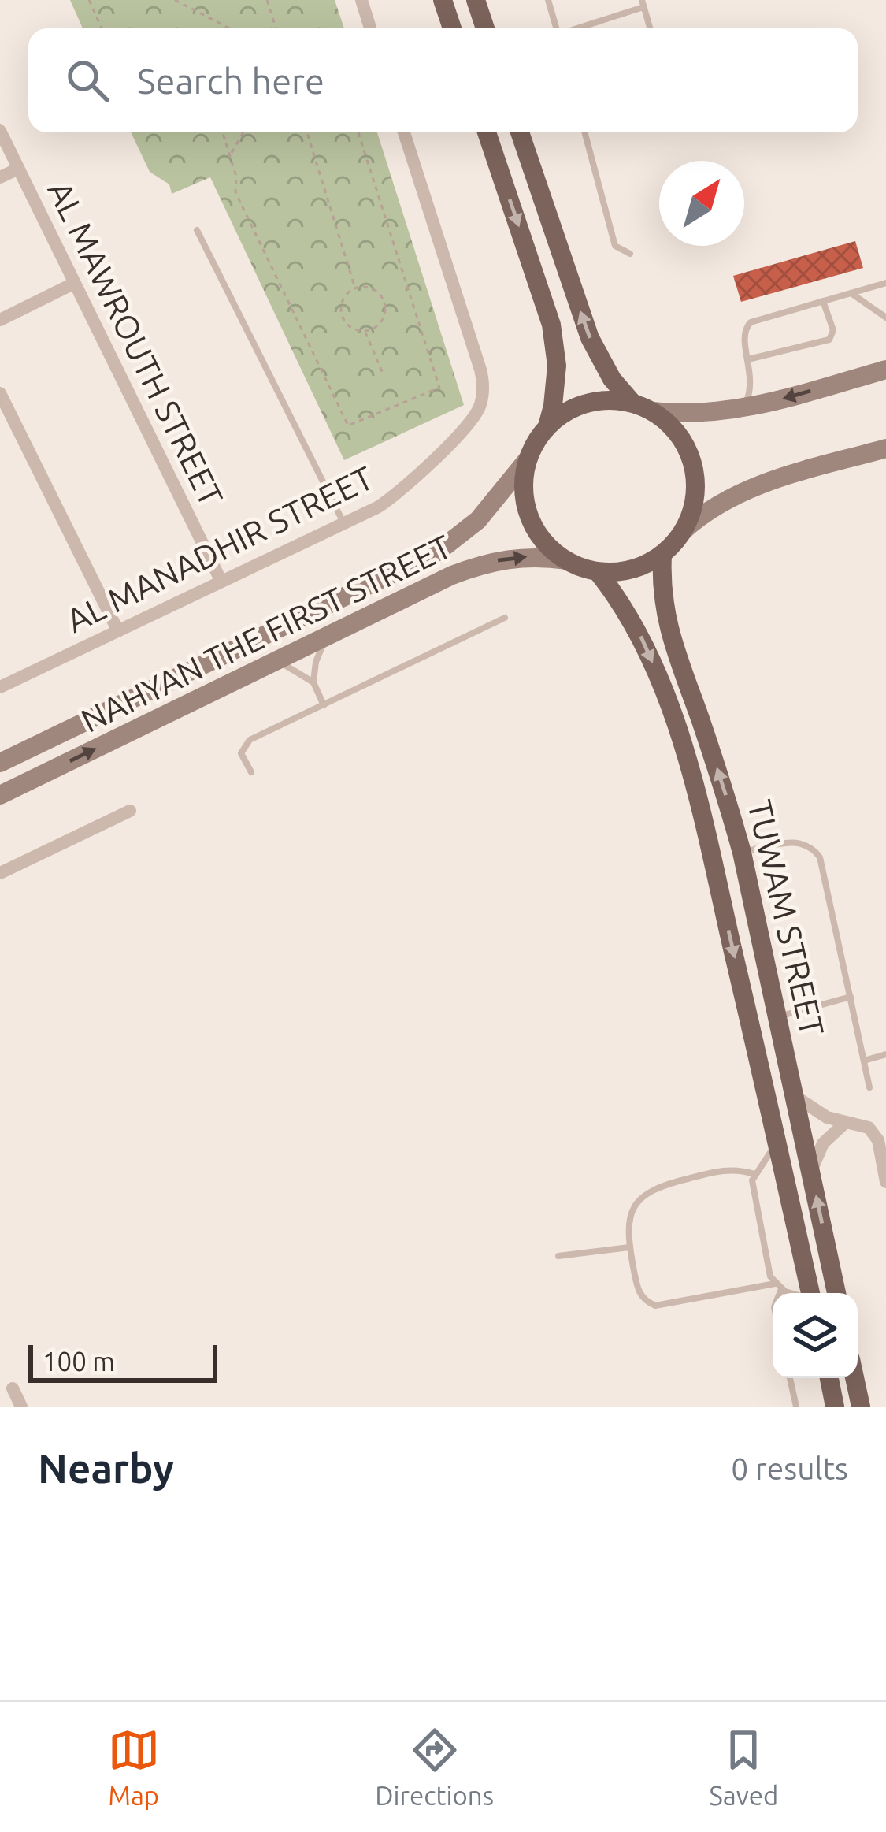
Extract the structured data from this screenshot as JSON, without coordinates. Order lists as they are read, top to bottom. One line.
{"streets":{"main road":["NAHYAN THE FIRST STREET","TUWAM STREET"],"street":["AL MAWROUTH STREET","AL MANADHIR STREET"]},"crossings":[["AL MAWROUTH STREET","AL MANADHIR STREET"],["NAHYAN THE FIRST STREET","TUWAM STREET"]],"scale_bar":"100 m","north":"top right","page":{"search":"Search here","scale":"100 m","heading":["Nearby","0 results"],"nav":["Map","Directions","Saved"]}}
